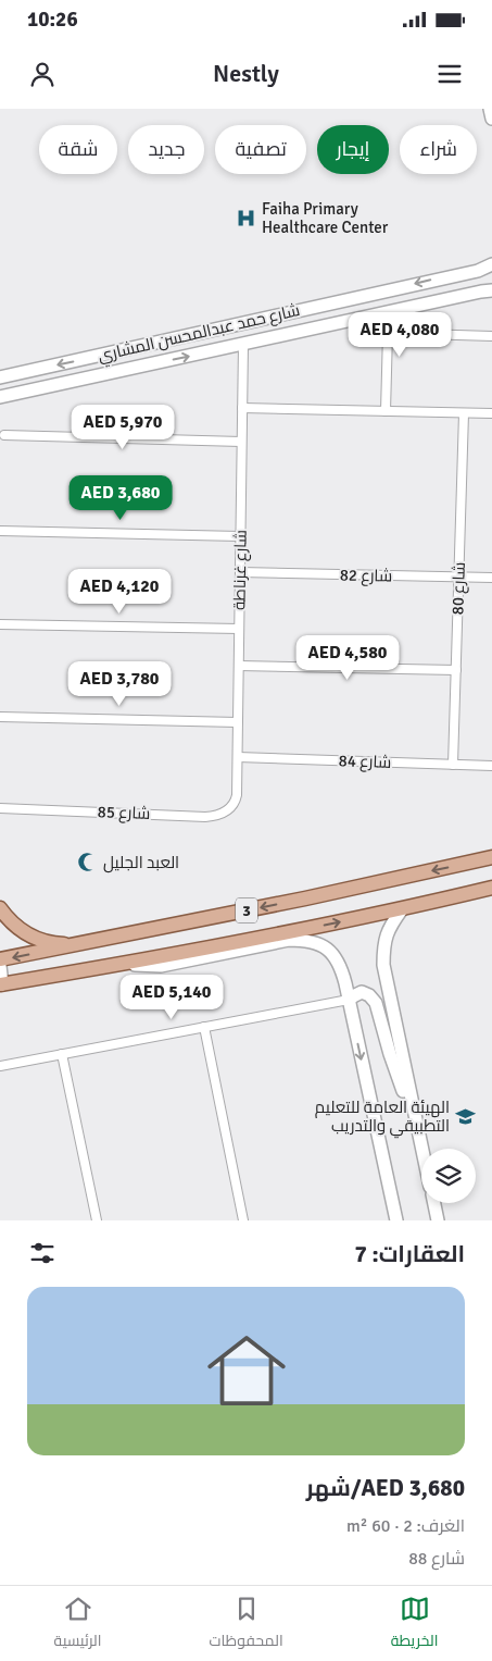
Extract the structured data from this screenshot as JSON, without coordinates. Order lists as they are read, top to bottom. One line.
{"streets":{"main road":["3"],"street":["شارع حمد عبدالمحسن المشاري","شارع غرناطة","شارع 82","شارع 80","شارع 84","شارع 85"]},"crossings":[["شارع حمد عبدالمحسن المشاري","شارع غرناطة"],["شارع غرناطة","شارع 82"],["شارع غرناطة","شارع 84"],["شارع غرناطة","شارع 85"],["شارع 82","شارع 80"],["شارع 80","شارع 84"]],"places":{"hospital":["Faiha Primary Healthcare Center"],"mosque":["العبد الجليل"],"school or university":["الهيئة العامة للتعليم التطبيقي والتدريب"]},"page":{"status":"10:26","header":"Nestly","chip":["شراء","إيجار","تصفية","جديد","شقة"],"price":["AED 4,080","AED 5,970","AED 3,680","AED 4,120","AED 4,580","AED 3,780","AED 5,140"],"heading":"العقارات: 7","list":[{"name":"AED 3,680/شهر","note":"الغرف: 2 · 60 m² · شارع 88"}],"tabs":["الخريطة","المحفوظات","الرئيسية"]}}
